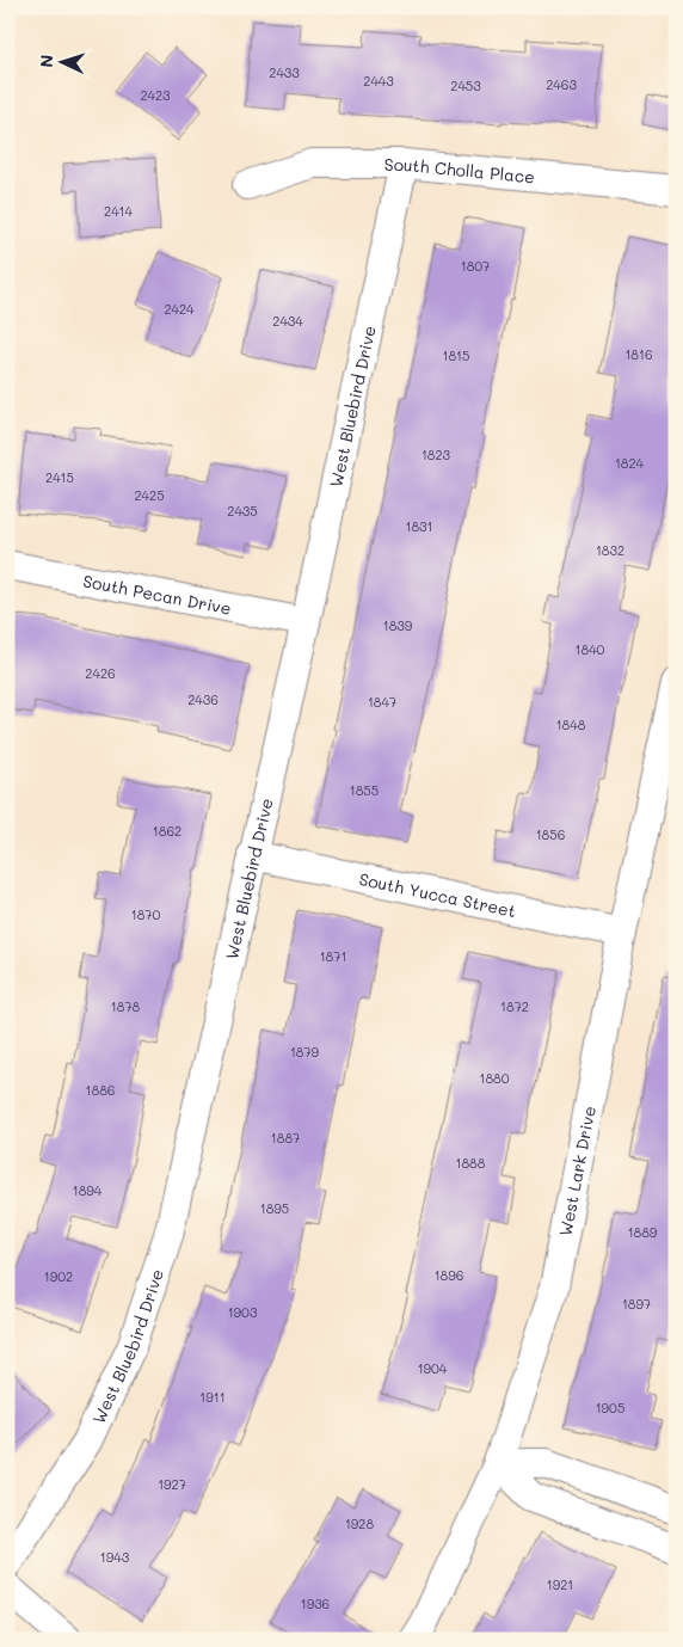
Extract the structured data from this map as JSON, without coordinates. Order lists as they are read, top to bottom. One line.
{"streets":{"street":["South Cholla Place","West Bluebird Drive","South Pecan Drive","South Yucca Street","West Lark Drive"]},"crossings":[["South Cholla Place","West Bluebird Drive"],["West Bluebird Drive","South Pecan Drive"],["West Bluebird Drive","South Yucca Street"],["South Yucca Street","West Lark Drive"]],"house_numbers":["2433","2443","2463","2453","2423","2414","1807","2424","2434","1816","1815","1823","1824","2415","2425","2435","1831","1832","1839","1840","2426","2436","1847","1848","1855","1862","1856","1870","1871","1878","1872","1879","1880","1886","1887","1888","1894","1895","1889","1896","1902","1897","1903","1904","1911","1905","1927","1928","1943","1921","1936"],"north":"left"}
